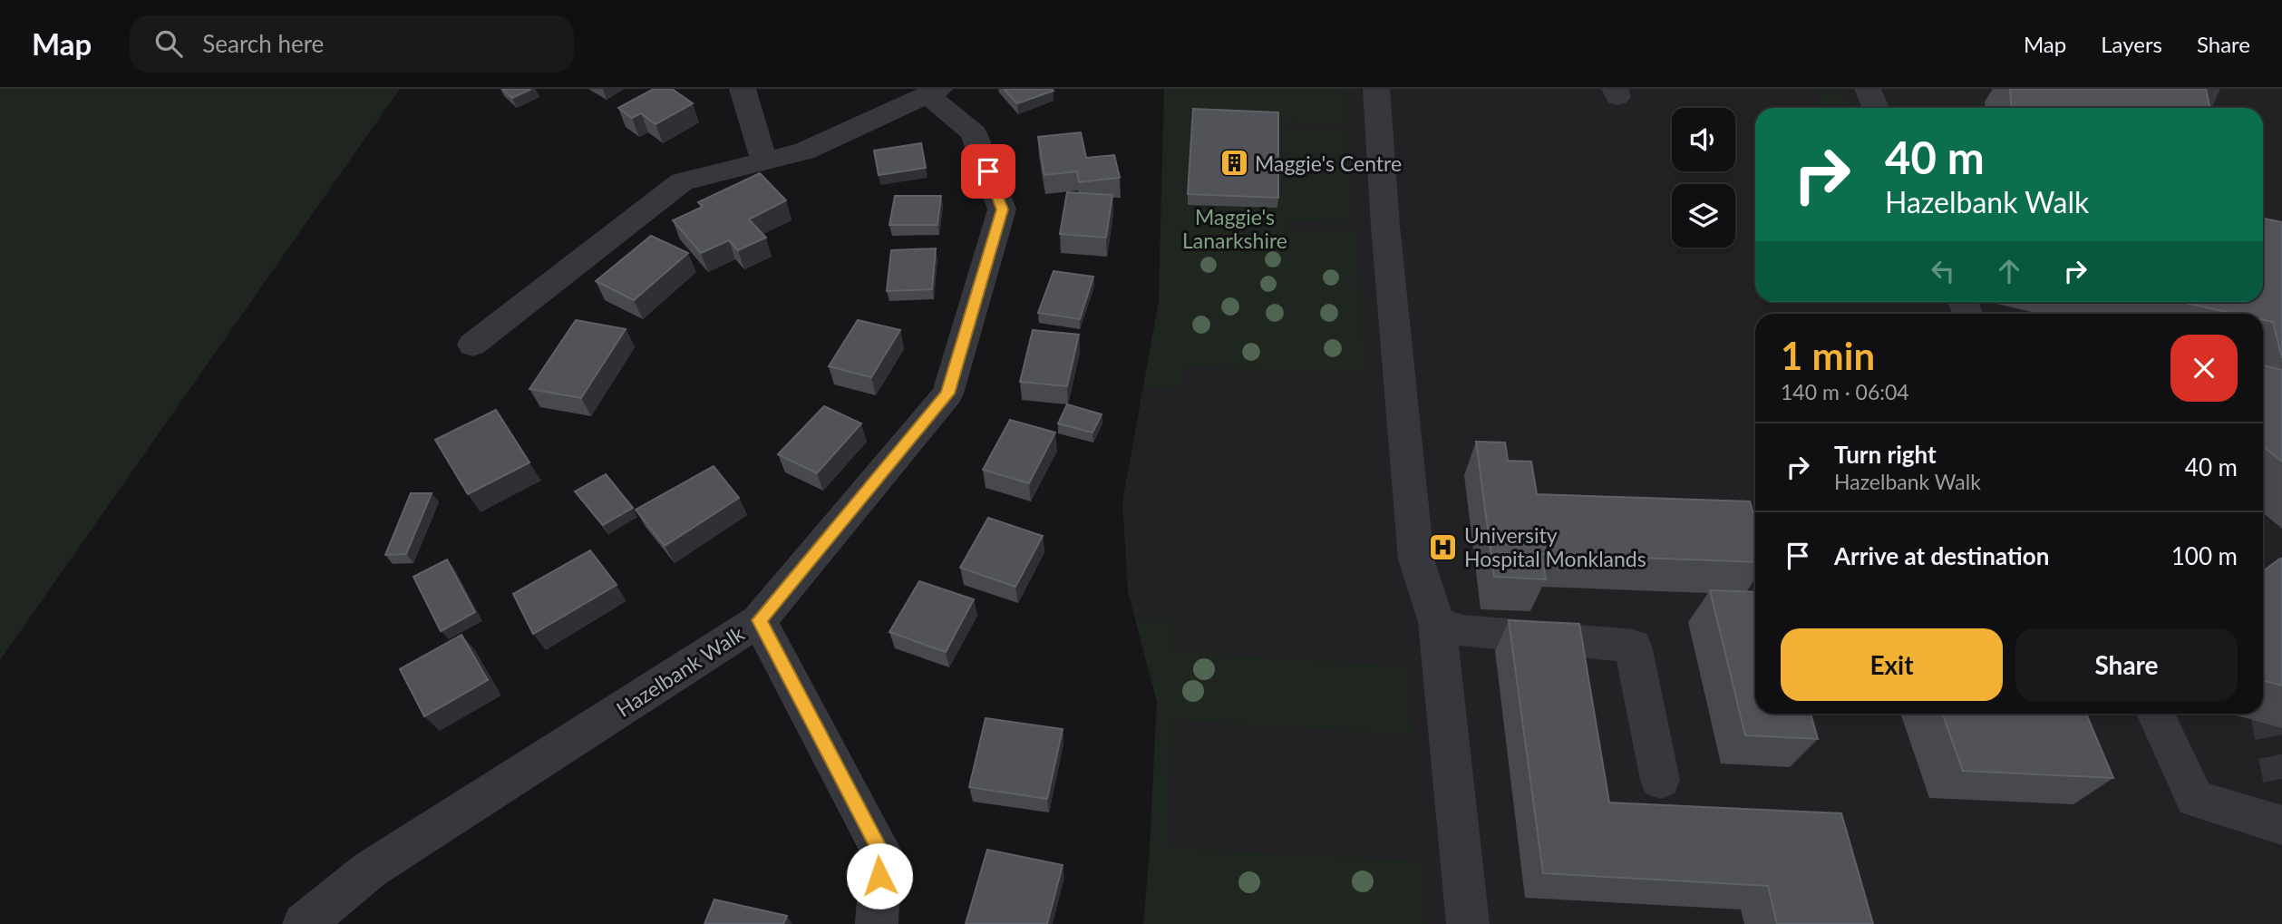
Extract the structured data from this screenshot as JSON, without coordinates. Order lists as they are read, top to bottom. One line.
{"streets":{"street":["Hazelbank Walk"]},"parks":["Maggie's Lanarkshire"],"places":{"building":["Maggie's Centre"],"hospital":["University Hospital Monklands"]},"page":{"header":"Map","search":"Search here","nav":["Map","Layers","Share"],"turn":["40 m","Hazelbank Walk"],"heading":["1 min","140 m · 06:04"],"list":[{"name":"Turn right","note":"Hazelbank Walk","value":"40 m"},{"name":"Arrive at destination","value":"100 m"}],"buttons":["Exit","Share"]}}
